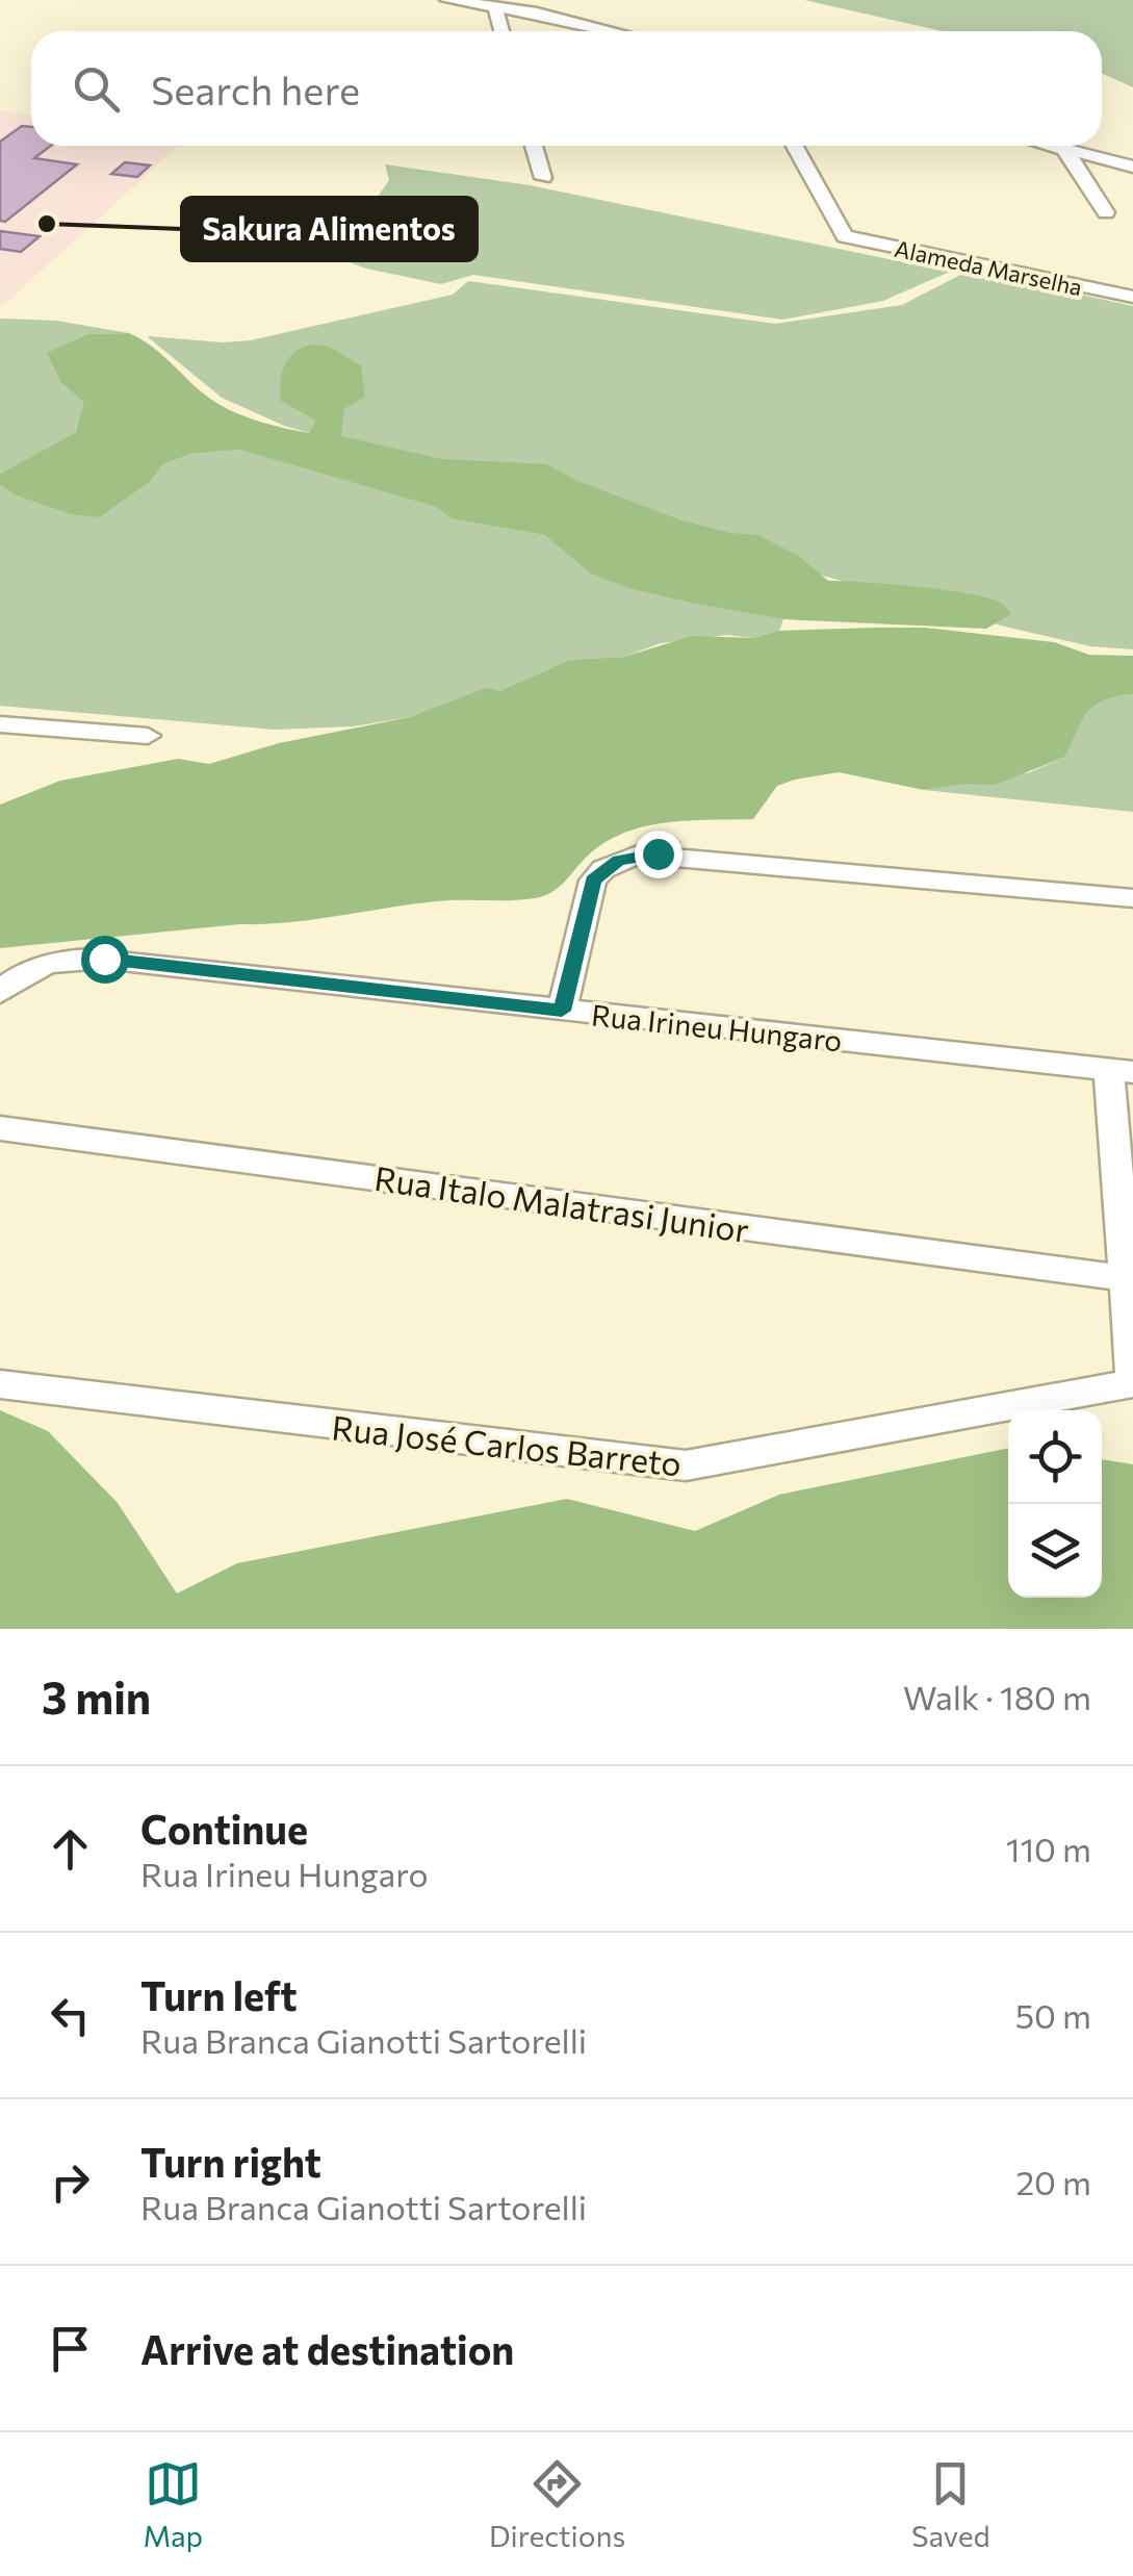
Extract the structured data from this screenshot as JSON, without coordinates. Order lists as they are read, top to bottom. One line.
{"streets":{"street":["Alameda Marselha","Rua Irineu Hungaro","Rua Italo Malatrasi Junior","Rua José Carlos Barreto"]},"places":["Sakura Alimentos"],"page":{"search":"Search here","heading":["3 min","Walk · 180 m"],"list":[["Continue","Rua Irineu Hungaro","110 m"],["Turn left","Rua Branca Gianotti Sartorelli","50 m"],["Turn right","Rua Branca Gianotti Sartorelli","20 m"],"Arrive at destination"],"nav":["Map","Directions","Saved"]}}
